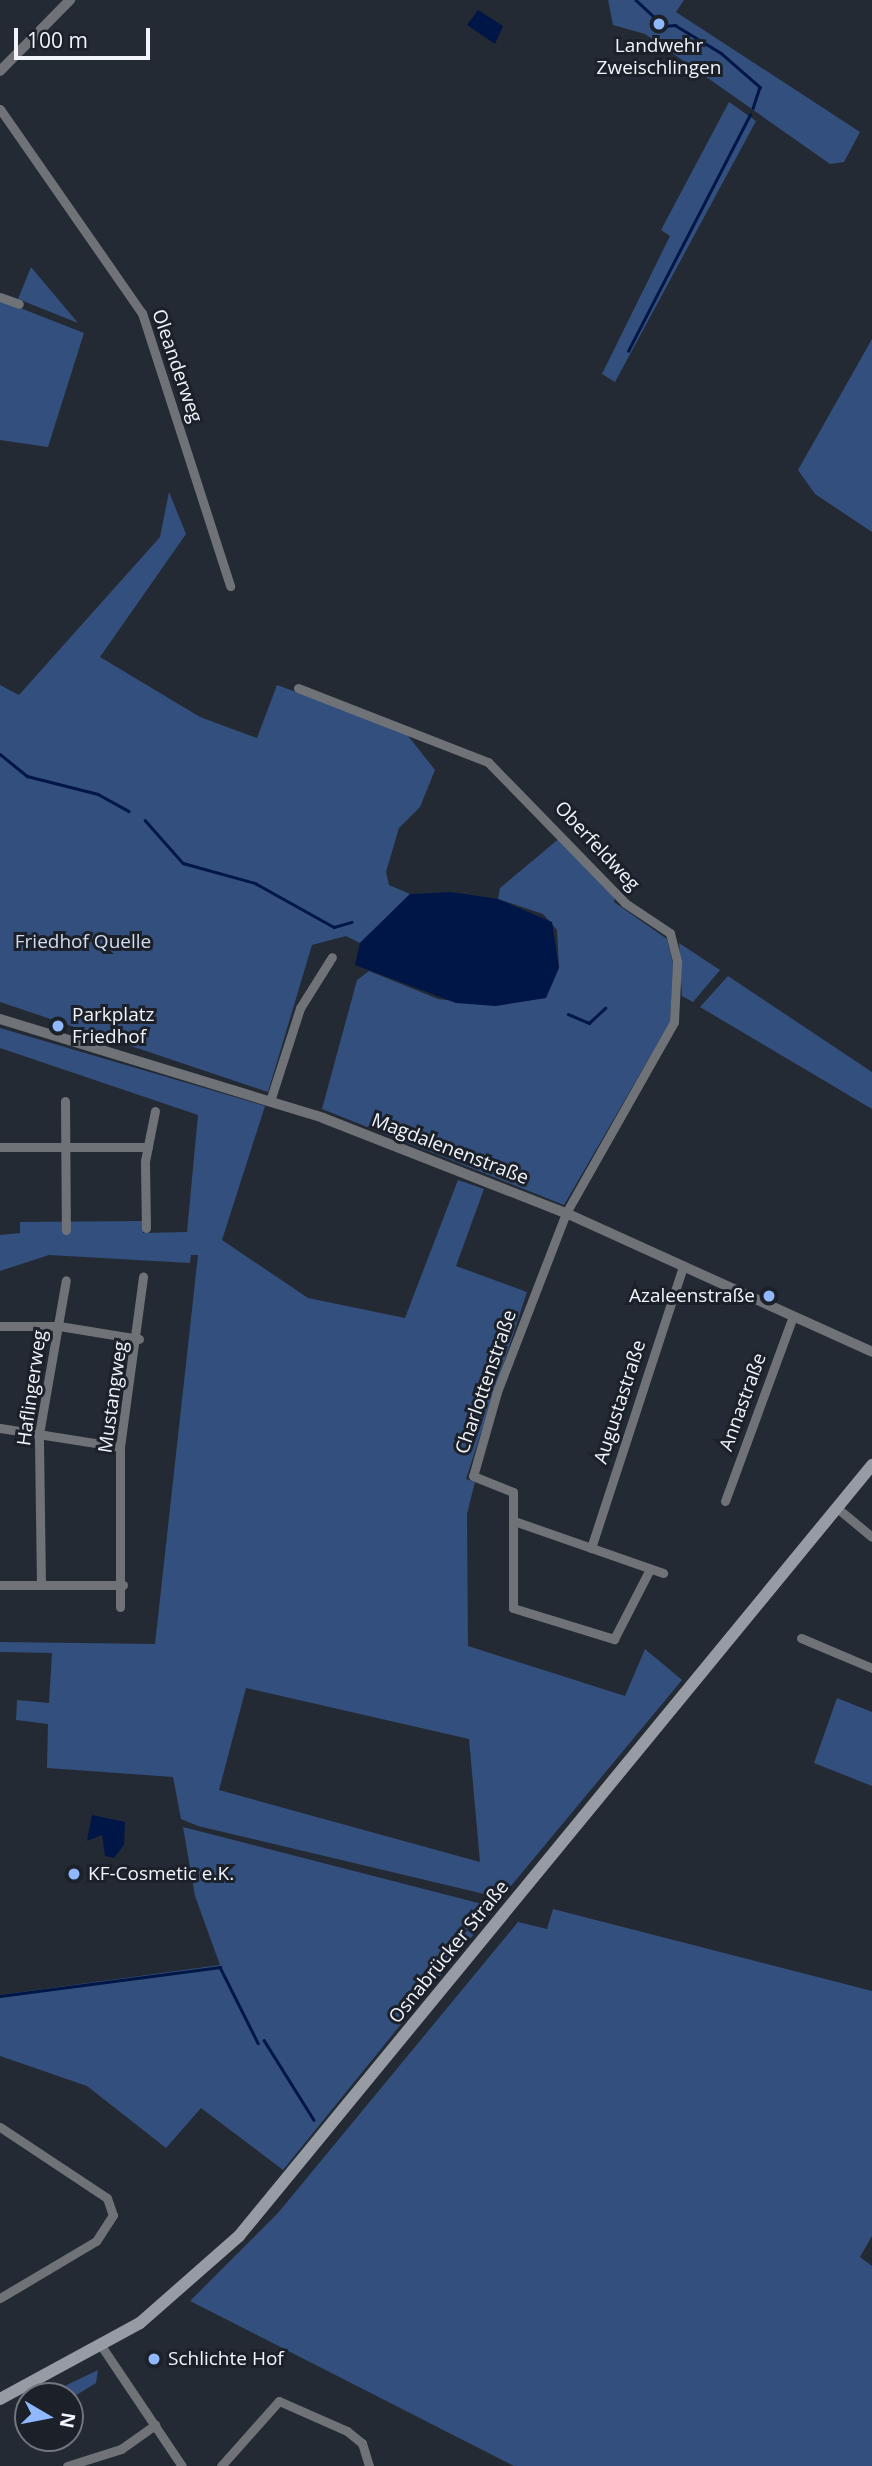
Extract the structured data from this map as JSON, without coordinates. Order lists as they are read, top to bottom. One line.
{"streets":{"main road":["Osnabrücker Straße"],"street":["Oleanderweg","Oberfeldweg","Magdalenenstraße","Charlottenstraße","Haflingerweg","Mustangweg","Augustastraße","Annastraße"]},"crossings":[["Oberfeldweg","Magdalenenstraße"],["Oberfeldweg","Charlottenstraße"],["Magdalenenstraße","Charlottenstraße"],["Magdalenenstraße","Augustastraße"],["Magdalenenstraße","Annastraße"]],"parks":["Friedhof Quelle"],"places":["Landwehr Zweischlingen","Parkplatz Friedhof","Azaleenstraße","KF-Cosmetic e.K.","Schlichte Hof"],"scale_bar":"100 m","north":"right"}
